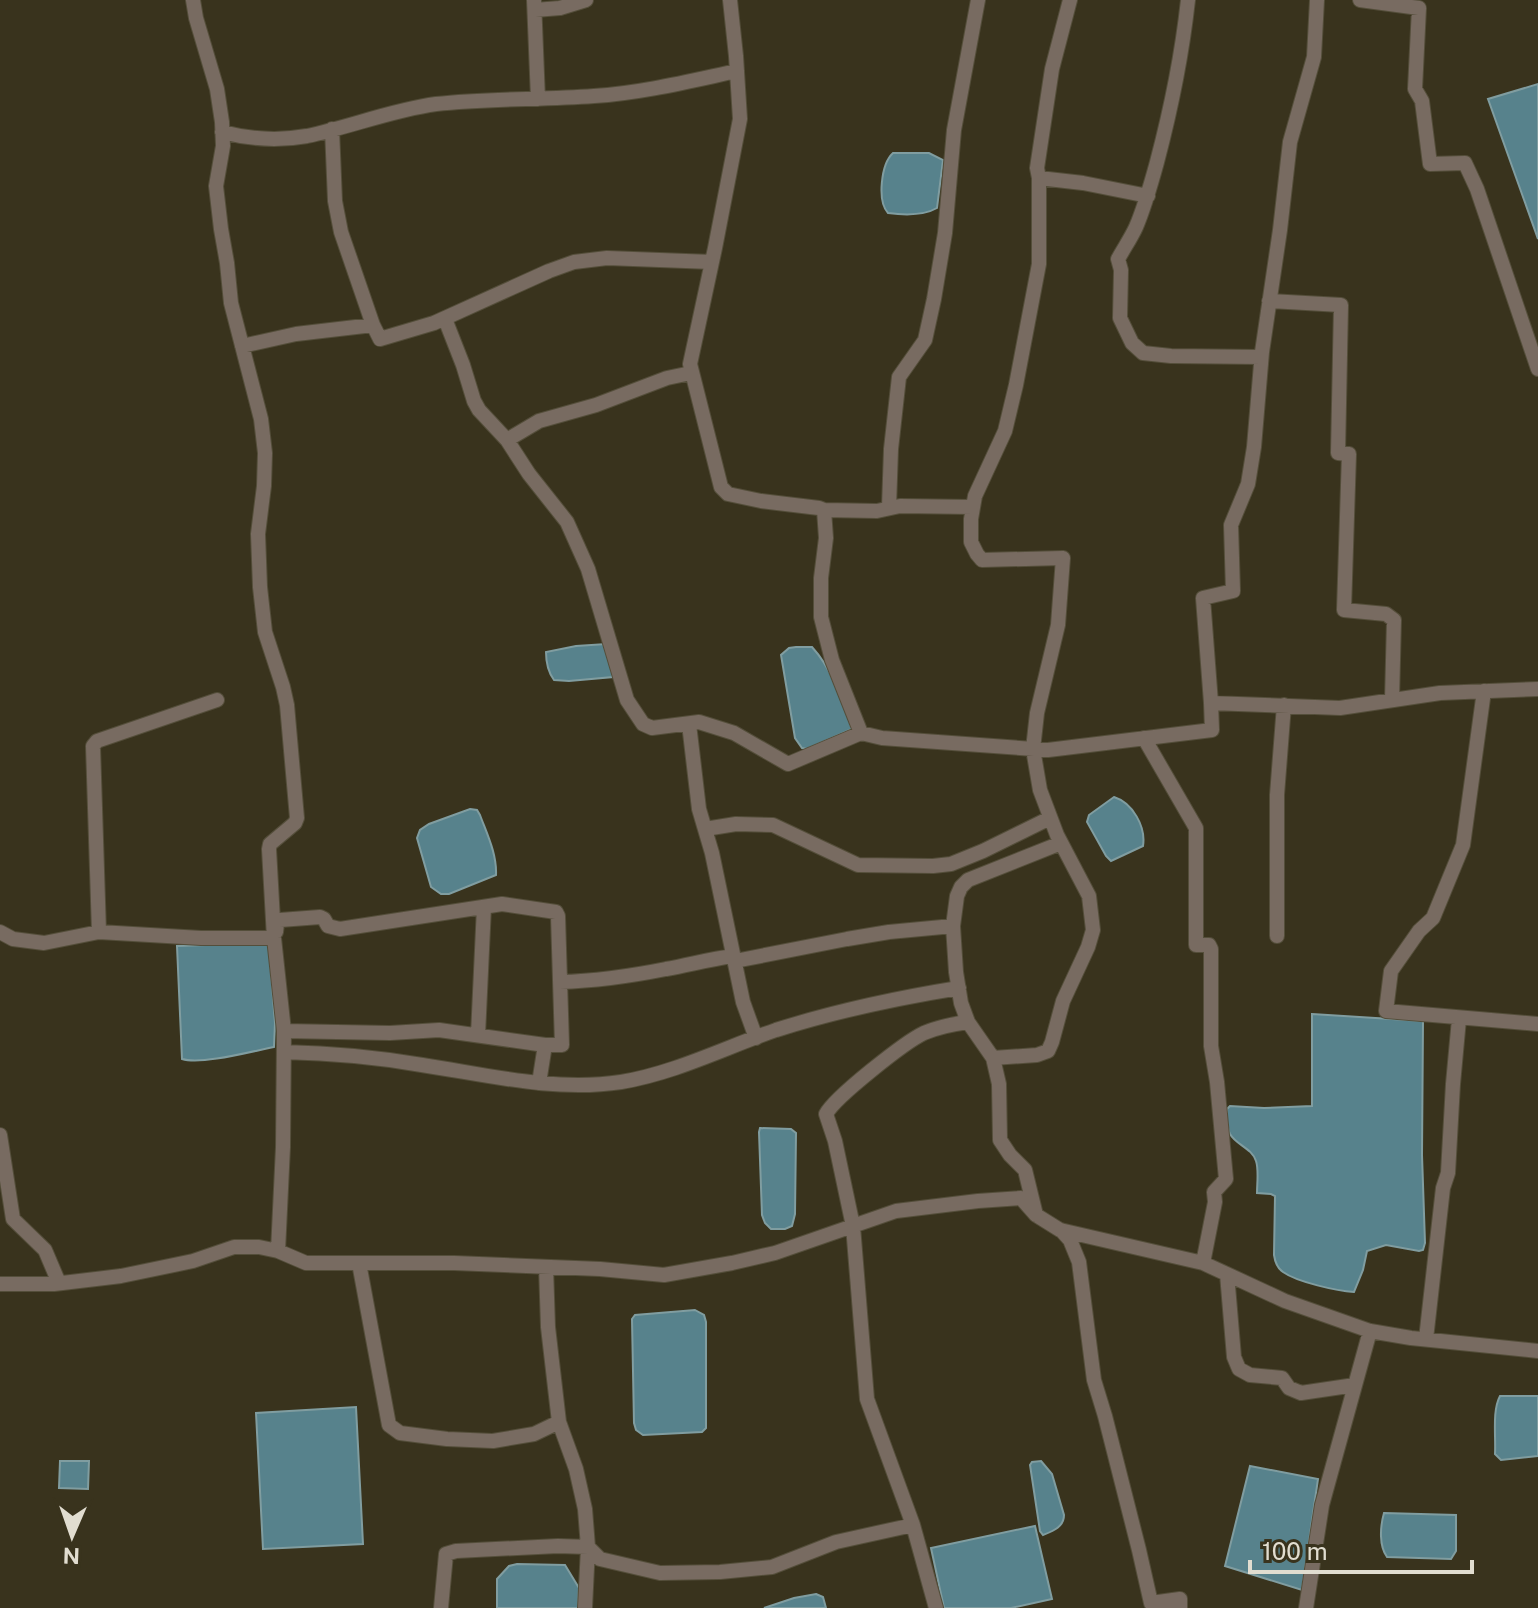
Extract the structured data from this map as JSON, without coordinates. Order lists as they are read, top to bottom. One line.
{"scale_bar":"100 m","north":"bottom"}
